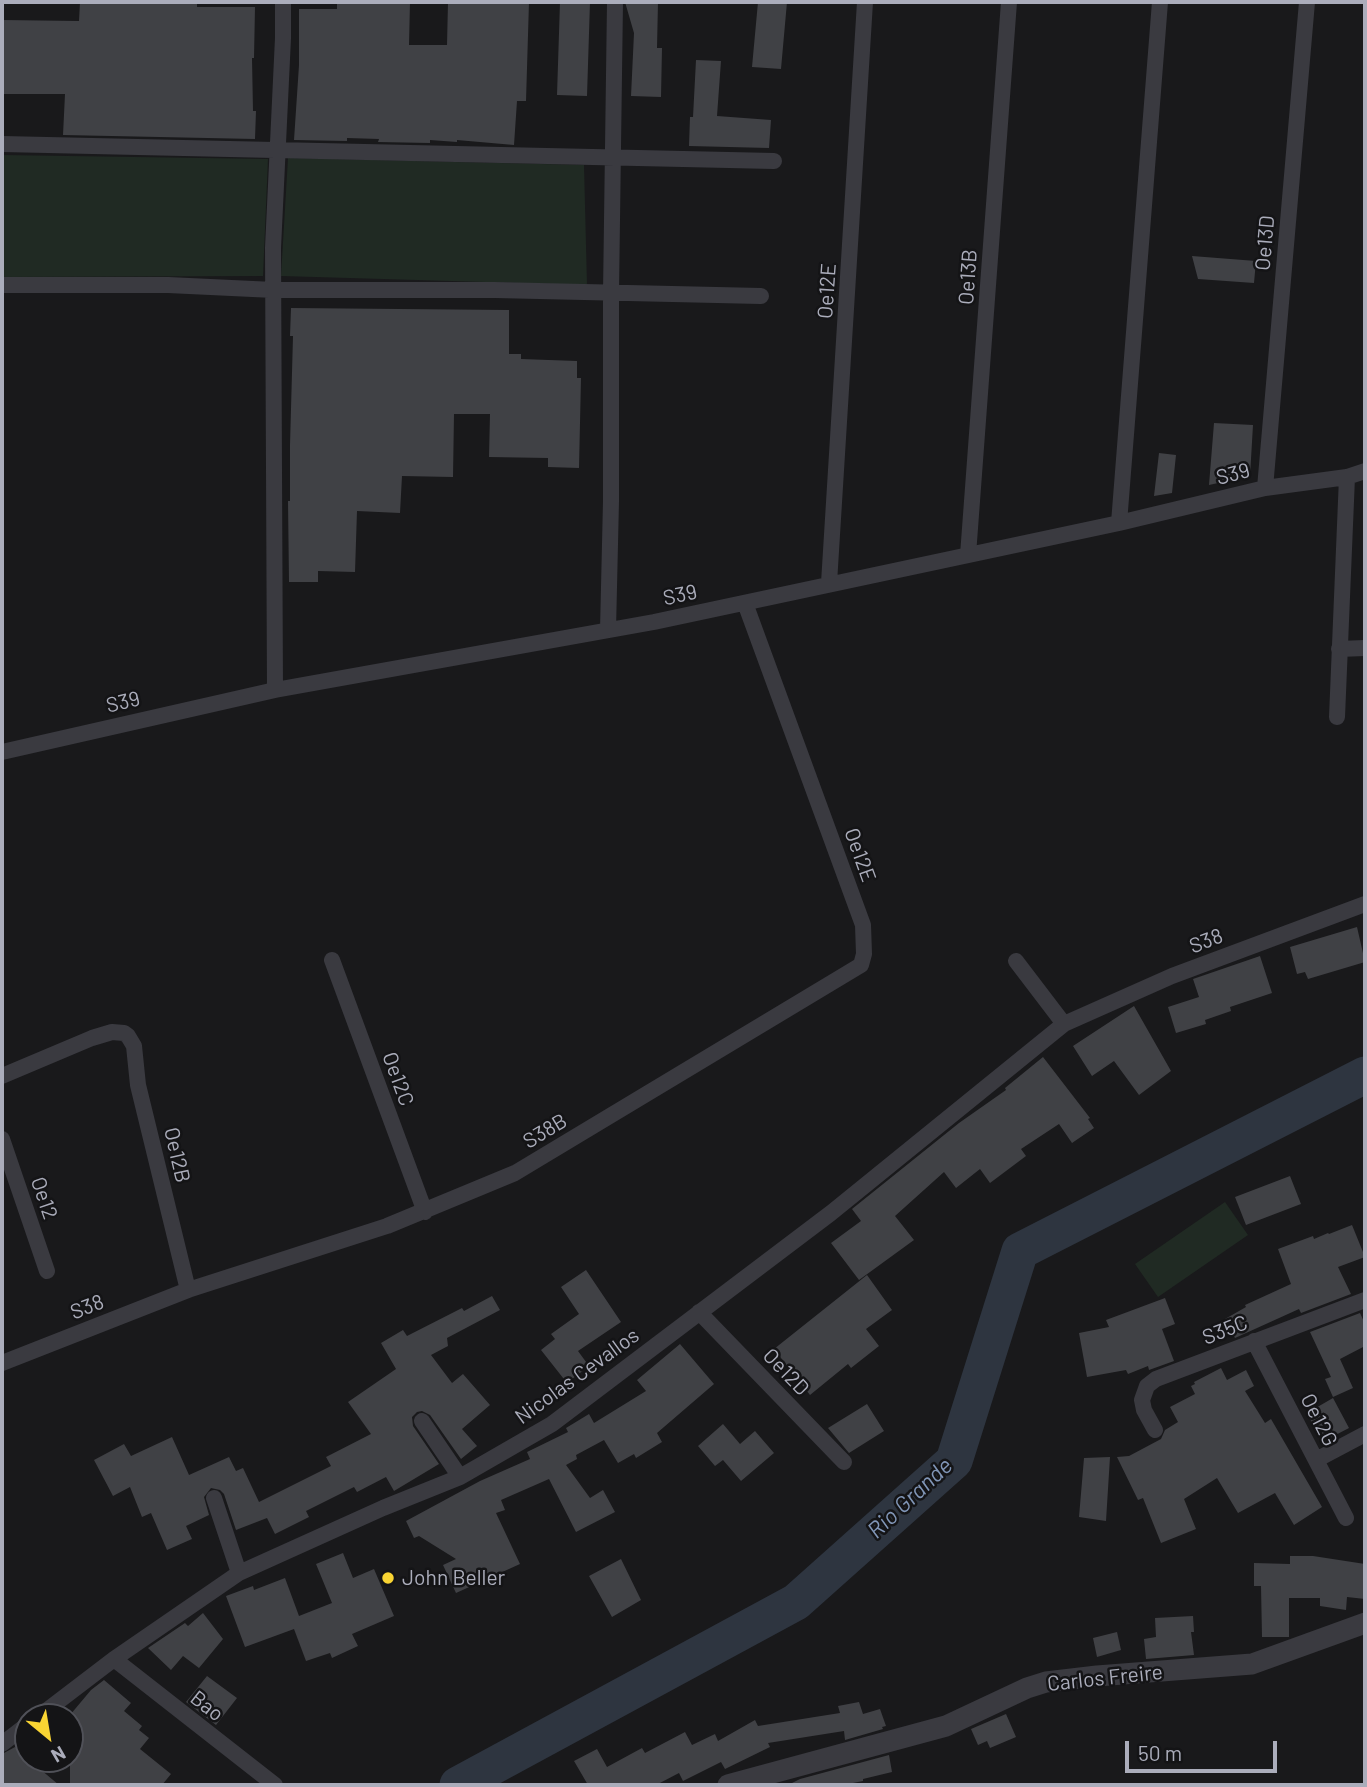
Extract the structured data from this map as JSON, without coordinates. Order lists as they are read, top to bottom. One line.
{"streets":{"street":["Oe13D","Oe13B","Oe12E","S39","S38","Oe12C","S38B","Oe12B","Oe12","S35C","Oe12D","Nicolas Cevallos","Oe12G","Carlos Freire","Bao"]},"crossings":[["Oe13D","S39"],["Oe13B","S39"],["Oe12E","S39"],["Oe12E","S38B"],["S38","S38B"],["S38","Oe12B"],["S38","Nicolas Cevallos"],["Oe12C","S38B"],["S38B","Oe12B"],["S35C","Oe12G"],["Oe12D","Nicolas Cevallos"],["Nicolas Cevallos","Bao"]],"water":["Rio Grande"],"places":["John Beller"],"scale_bar":"50 m","north":"bottom right"}
